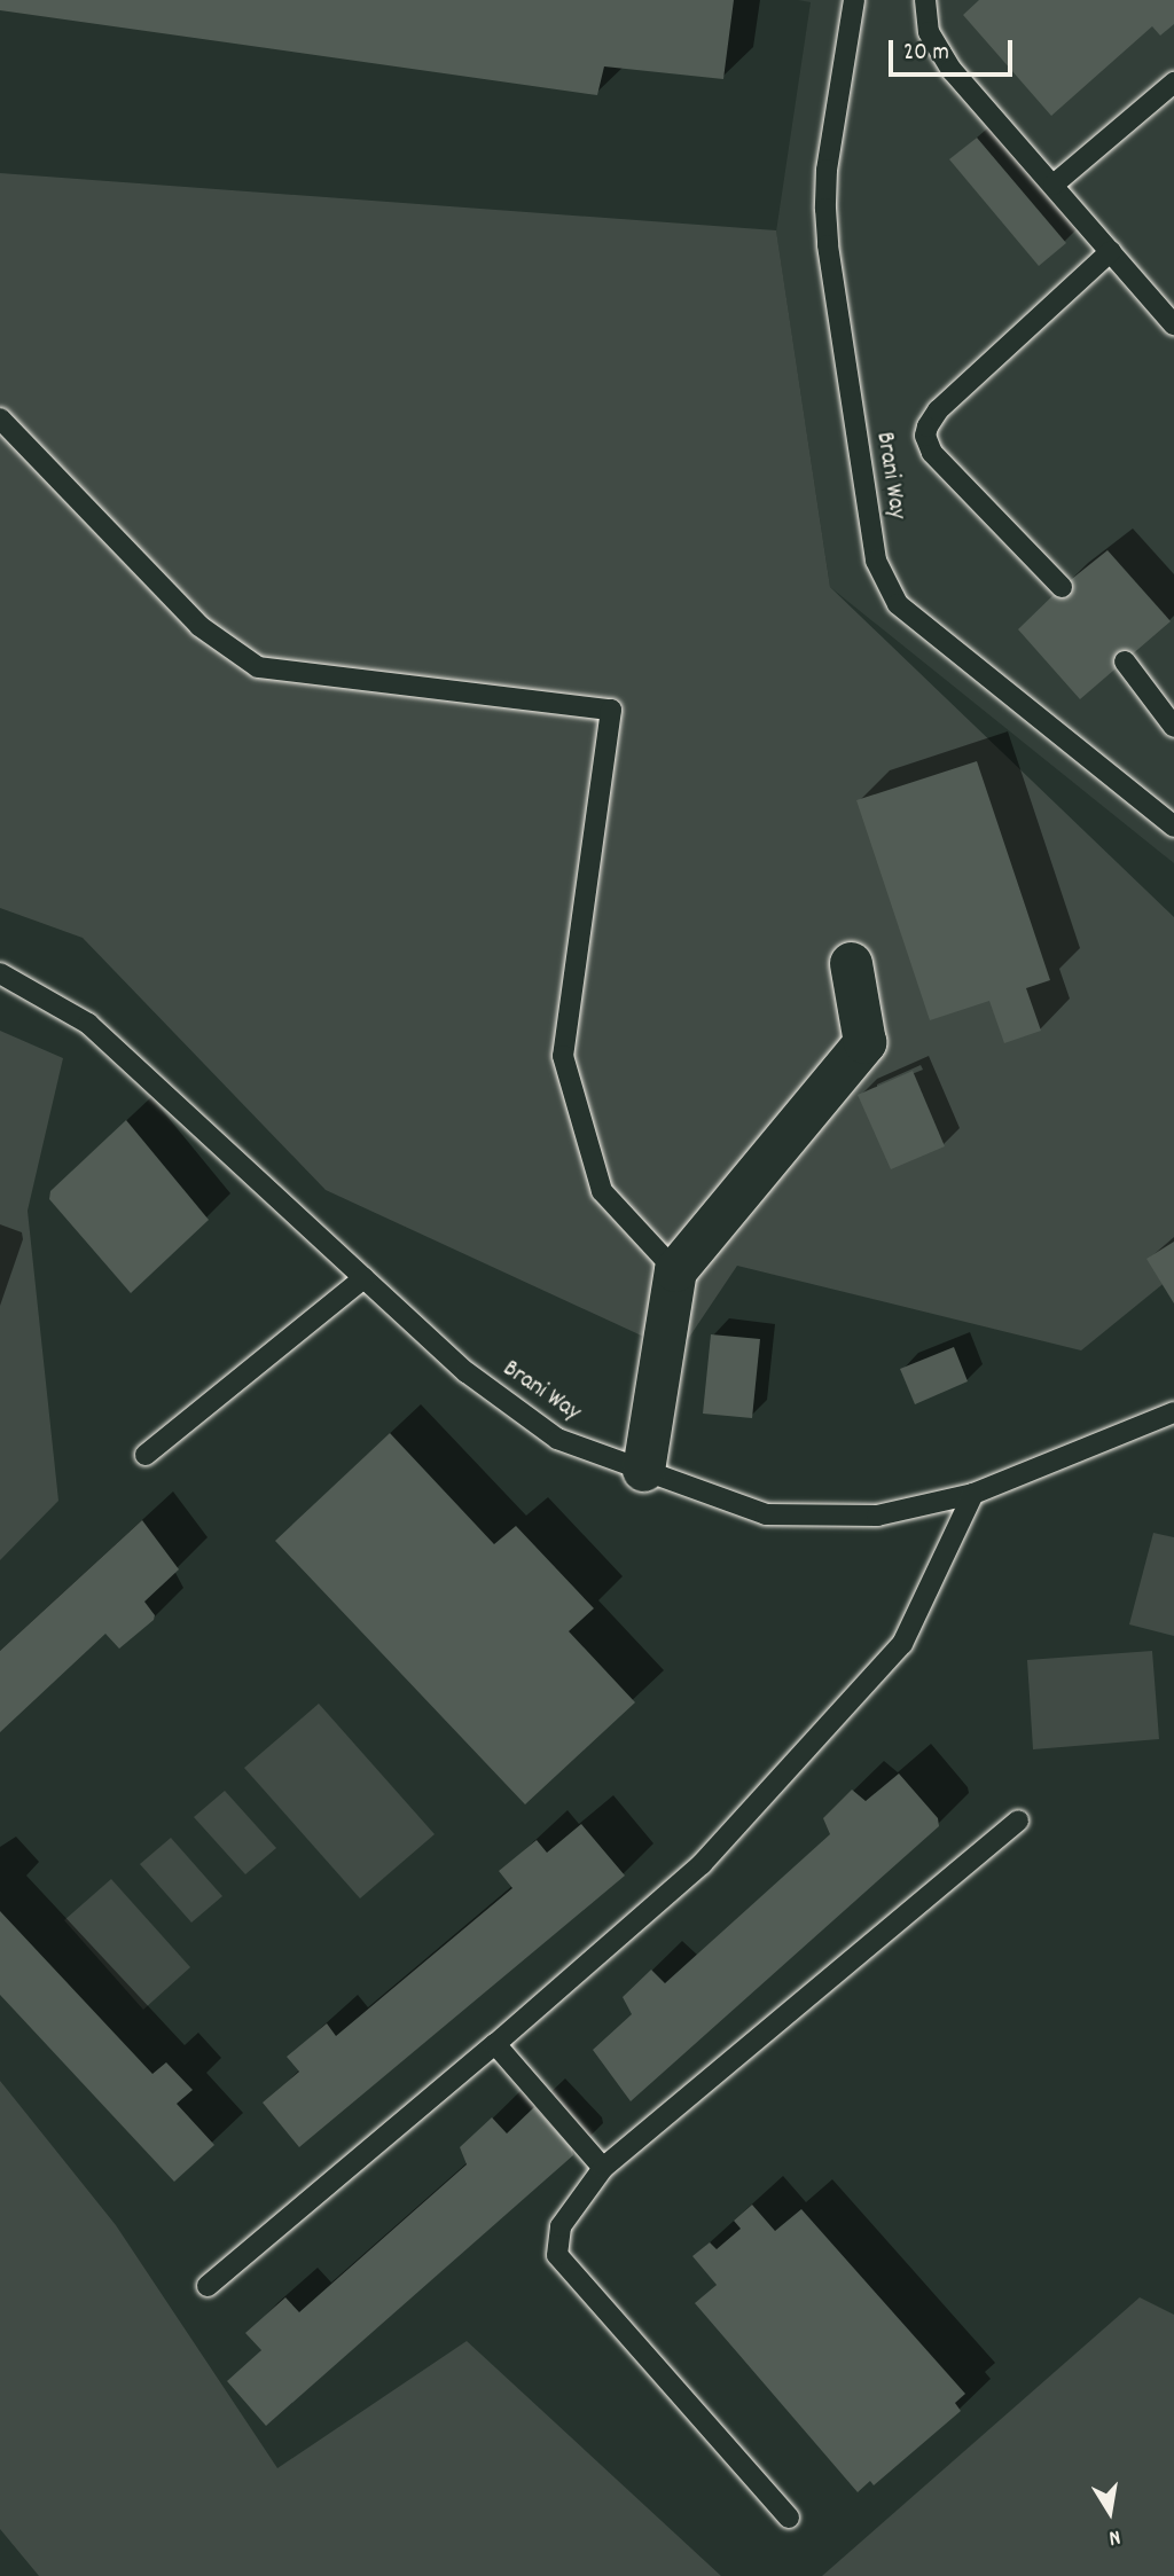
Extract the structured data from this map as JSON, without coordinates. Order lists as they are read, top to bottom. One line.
{"streets":{"lane":["Brani Way"]},"scale_bar":"20 m","north":"bottom"}
